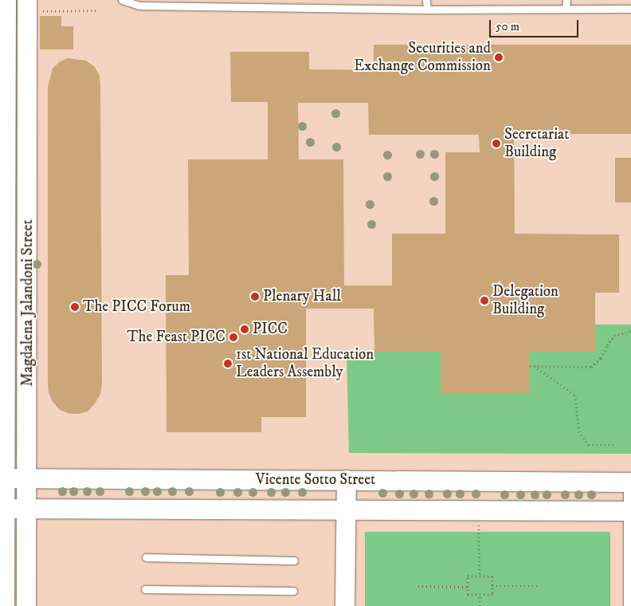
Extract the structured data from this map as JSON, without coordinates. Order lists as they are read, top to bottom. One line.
{"streets":{"street":["Magdalena Jalandoni Street","Vicente Sotto Street"]},"crossings":[["Magdalena Jalandoni Street","Vicente Sotto Street"]],"places":["Securities and Exchange Commission","Secretariat Building","Plenary Hall","Delegation Building","The PICC Forum","PICC","The Feast PICC","1st National Education Leaders Assembly"],"scale_bar":"50 m"}
